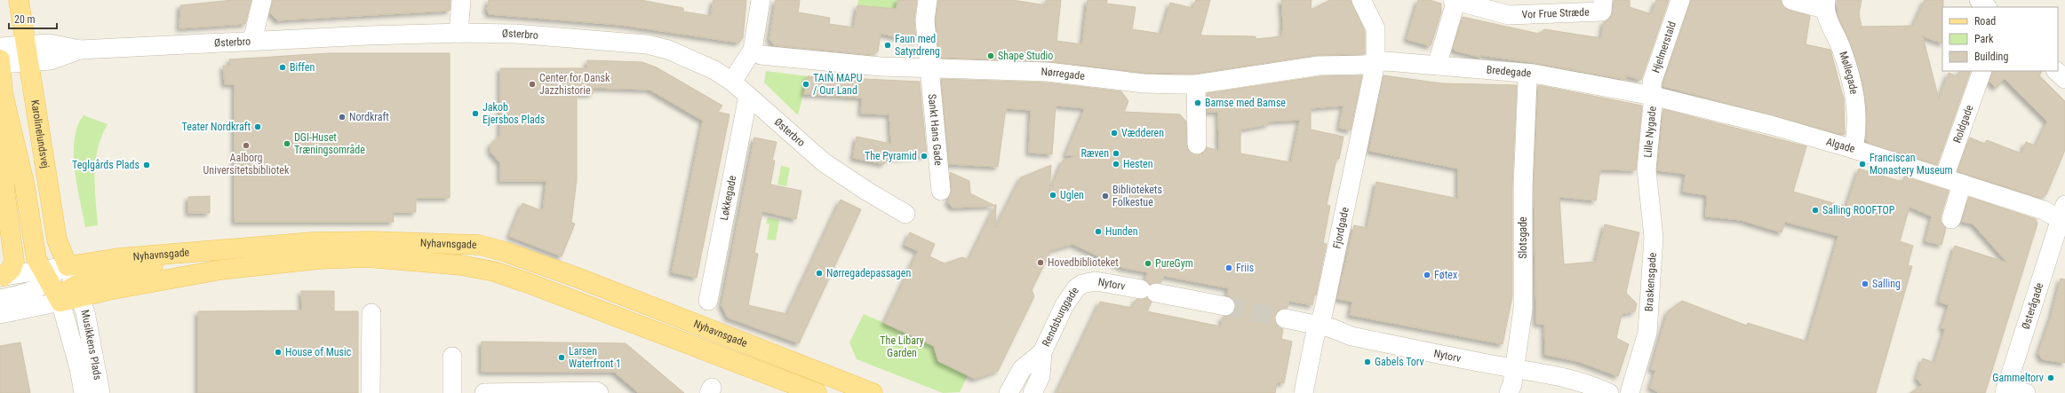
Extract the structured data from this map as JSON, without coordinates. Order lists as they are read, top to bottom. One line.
{"streets":{"main road":["Karolinelundsvej","Nyhavnsgade"],"street":["Vor Frue Stræde","Østerbro","Hjelmerstald","Bredegade","Møllegade","Nørregade","Roldgade","Sankt Hans Gade","Lille Nygade","Algade","Løkkegade","Fjordgade","Slotsgade","Braskensgade","Nytorv","Østerågade","Rendsburggade","Musikkens Plads"]},"crossings":[["Østerbro","Karolinelundsvej"],["Østerbro","Løkkegade"],["Hjelmerstald","Bredegade"],["Hjelmerstald","Lille Nygade"],["Hjelmerstald","Algade"],["Bredegade","Nørregade"],["Bredegade","Lille Nygade"],["Bredegade","Algade"],["Bredegade","Fjordgade"],["Møllegade","Algade"],["Nørregade","Sankt Hans Gade"],["Nørregade","Fjordgade"],["Roldgade","Algade"],["Lille Nygade","Algade"],["Lille Nygade","Braskensgade"],["Karolinelundsvej","Nyhavnsgade"],["Karolinelundsvej","Musikkens Plads"],["Algade","Østerågade"],["Fjordgade","Nytorv"],["Slotsgade","Nytorv"],["Nyhavnsgade","Musikkens Plads"],["Nytorv","Rendsburggade"]],"parks":["The Libary Garden"],"places":["Faun med Satyrdreng","Shape Studio","Biffen","Center for Dansk Jazzhistorie","TAIÑ MAPU / Our Land","Bamse med Bamse","Jakob Ejersbos Plads","Nordkraft","Teater Nordkraft","Vædderen","DGI-Huset Træningsområde","Aalborg Universitetsbibliotek","Ræven","The Pyramid","Hesten","Franciscan Monastery Museum","Teglgårds Plads","Uglen","Bibliotekets Folkestue","Salling ROOFTOP","Hunden","Hovedbiblioteket","PureGym","Friis","Nørregadepassagen","Føtex","Salling","House of Music","Larsen Waterfront 1","Gabels Torv","Gammeltorv"],"legend":["Road","Park","Building"],"scale_bar":"20 m"}
